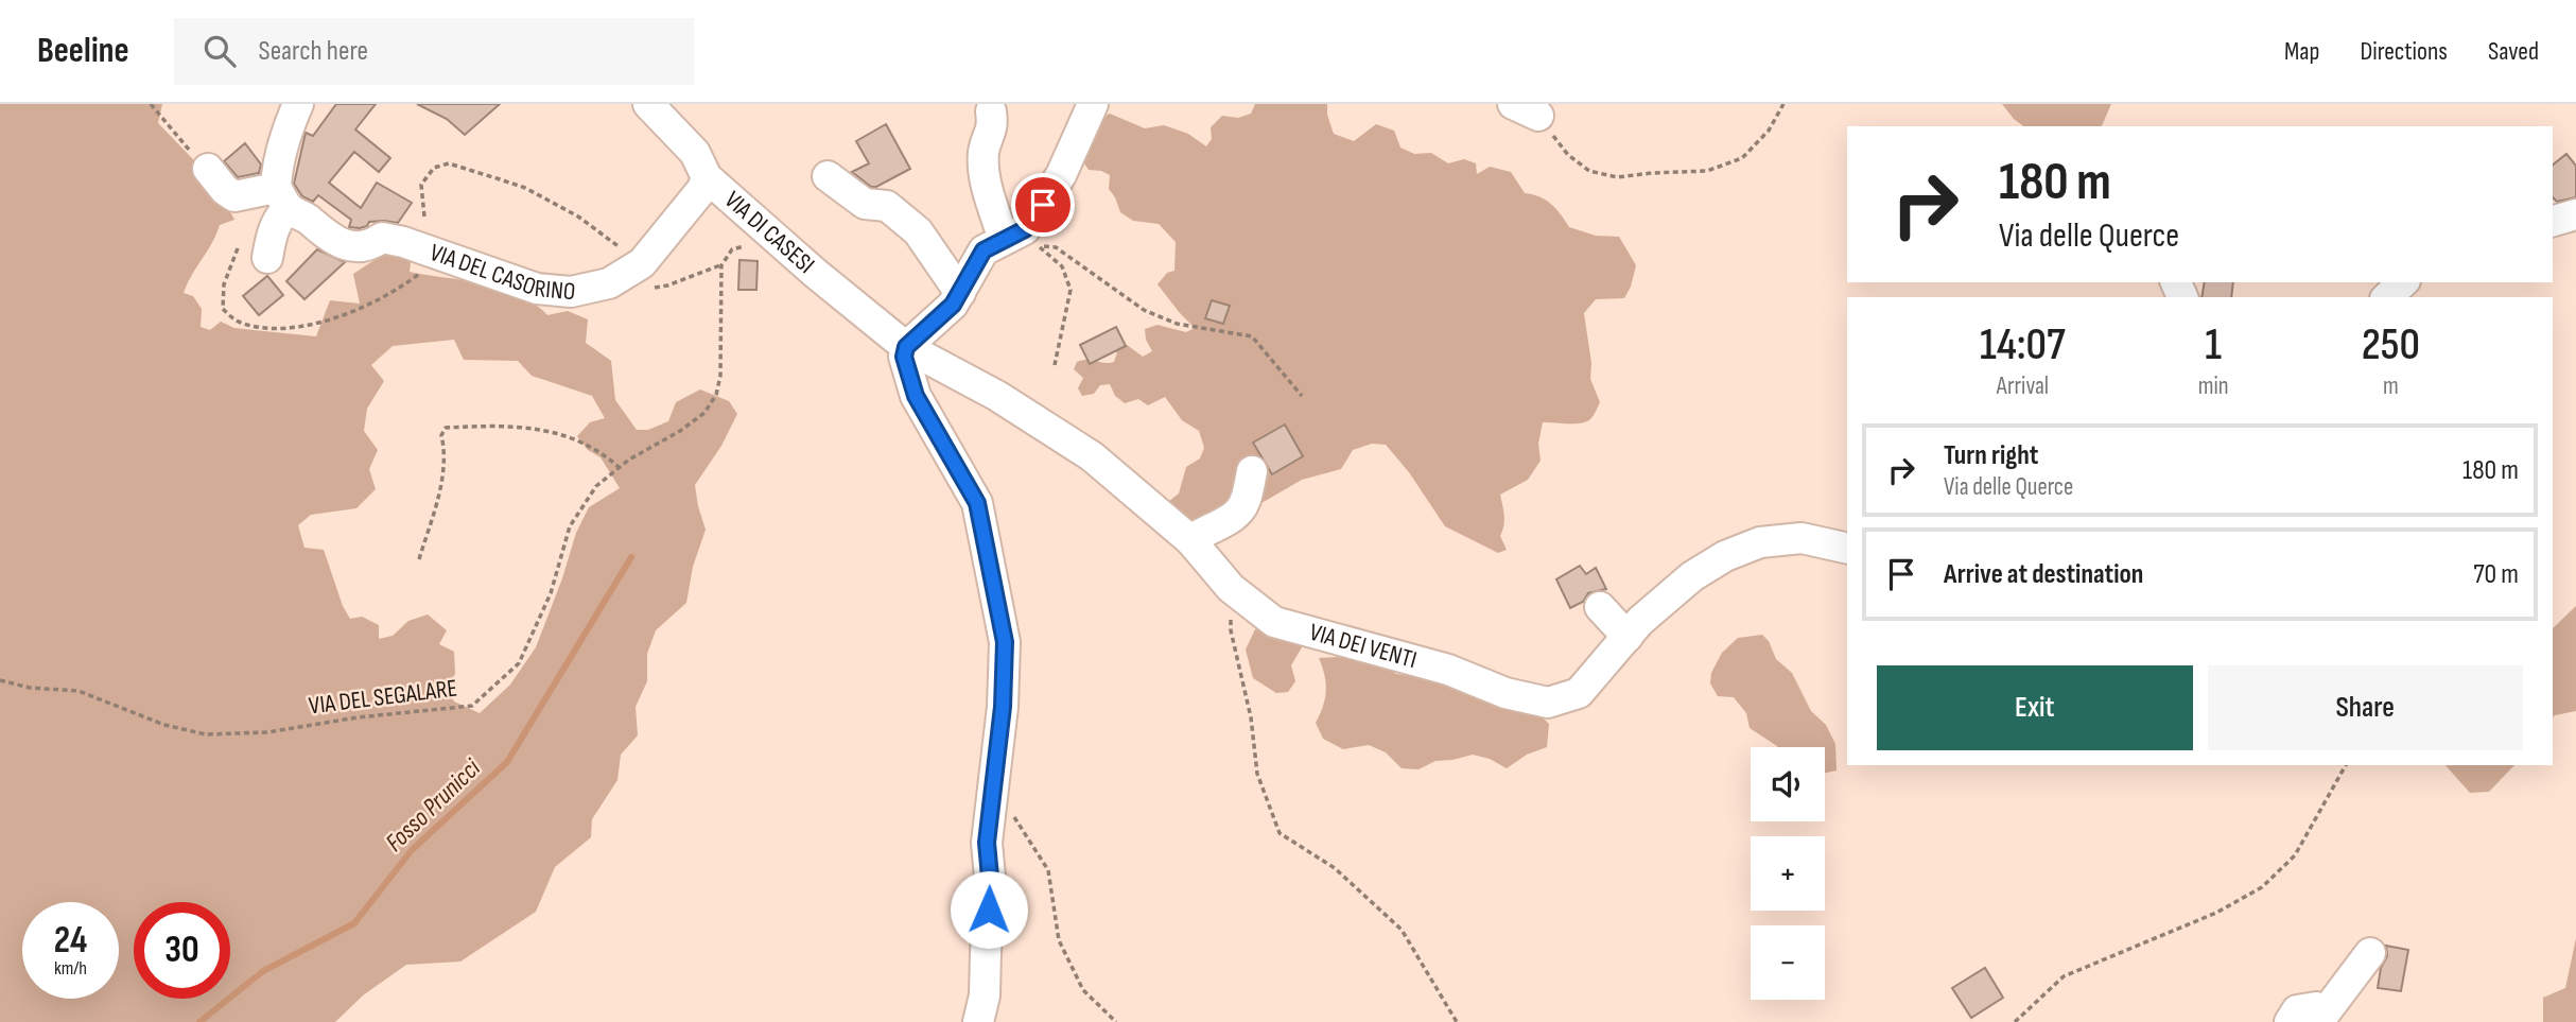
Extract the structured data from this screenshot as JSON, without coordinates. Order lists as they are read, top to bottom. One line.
{"streets":{"street":["VIA DI CASESI","VIA DEL CASORINO","VIA DEI VENTI"],"path":["VIA DEL SEGALARE"]},"crossings":[["VIA DI CASESI","VIA DEL CASORINO"],["VIA DI CASESI","VIA DEI VENTI"]],"water":["Fosso Prunicci"],"page":{"header":"Beeline","search":"Search here","nav":["Map","Directions","Saved"],"turn":["180 m","Via delle Querce"],"eta":["14:07","Arrival","1","min","250","m"],"list":[{"name":"Turn right","note":"Via delle Querce","value":"180 m"},{"name":"Arrive at destination","value":"70 m"}],"buttons":["Exit","Share"],"map_buttons":["+","−"],"speed":"24 km/h","limit":"30"}}
